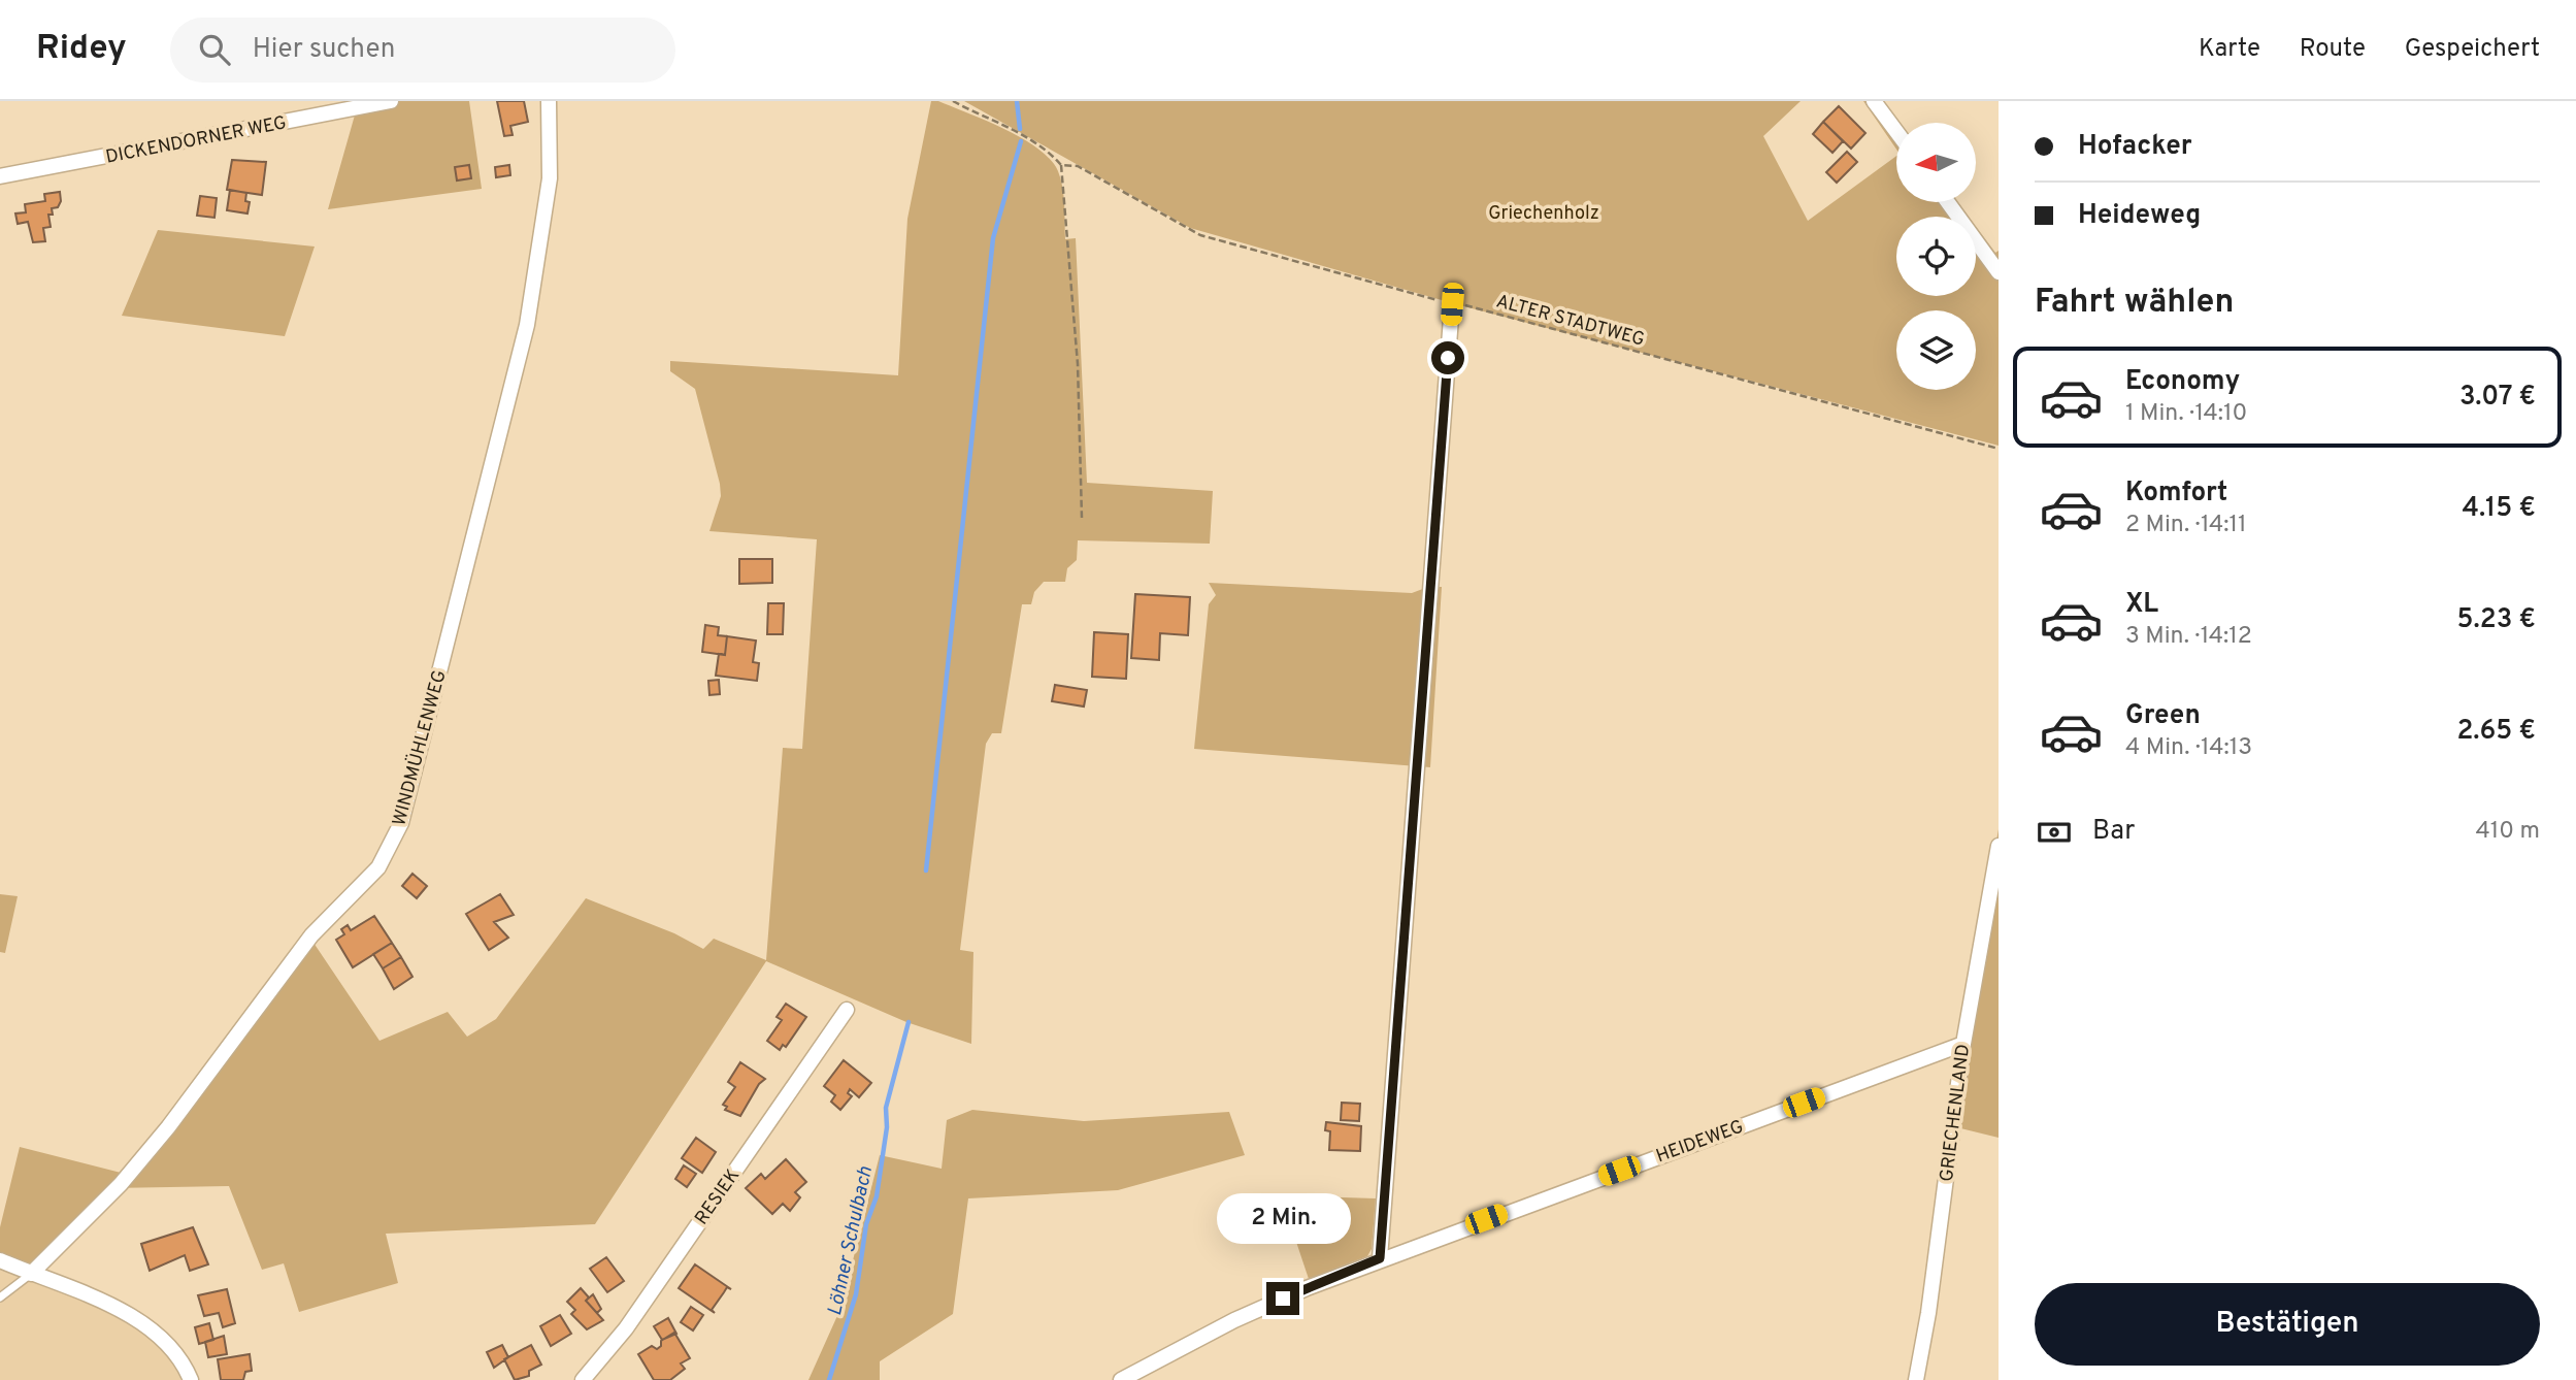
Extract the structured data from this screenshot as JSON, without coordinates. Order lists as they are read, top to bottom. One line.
{"streets":{"street":["DICKENDORNER WEG","WINDMÜHLENWEG","GRIECHENLAND","HEIDEWEG","RESIEK"],"path":["ALTER STADTWEG"]},"crossings":[["GRIECHENLAND","HEIDEWEG"]],"water":["Löhner Schulbach"],"parks":["Griechenholz"],"north":"left","page":{"header":"Ridey","search":"Hier suchen","nav":["Karte","Route","Gespeichert"],"banner":["Hofacker","Heideweg"],"heading":"Fahrt wählen","list":[{"name":"Economy","note":"1 Min. · 14:10","value":"3.07 €"},{"name":"Komfort","note":"2 Min. · 14:11","value":"4.15 €"},{"name":"XL","note":"3 Min. · 14:12","value":"5.23 €"},{"name":"Green","note":"4 Min. · 14:13","value":"2.65 €"}],"pay":["Bar","410 m"],"bubble":"2 Min.","buttons":"Bestätigen"}}
